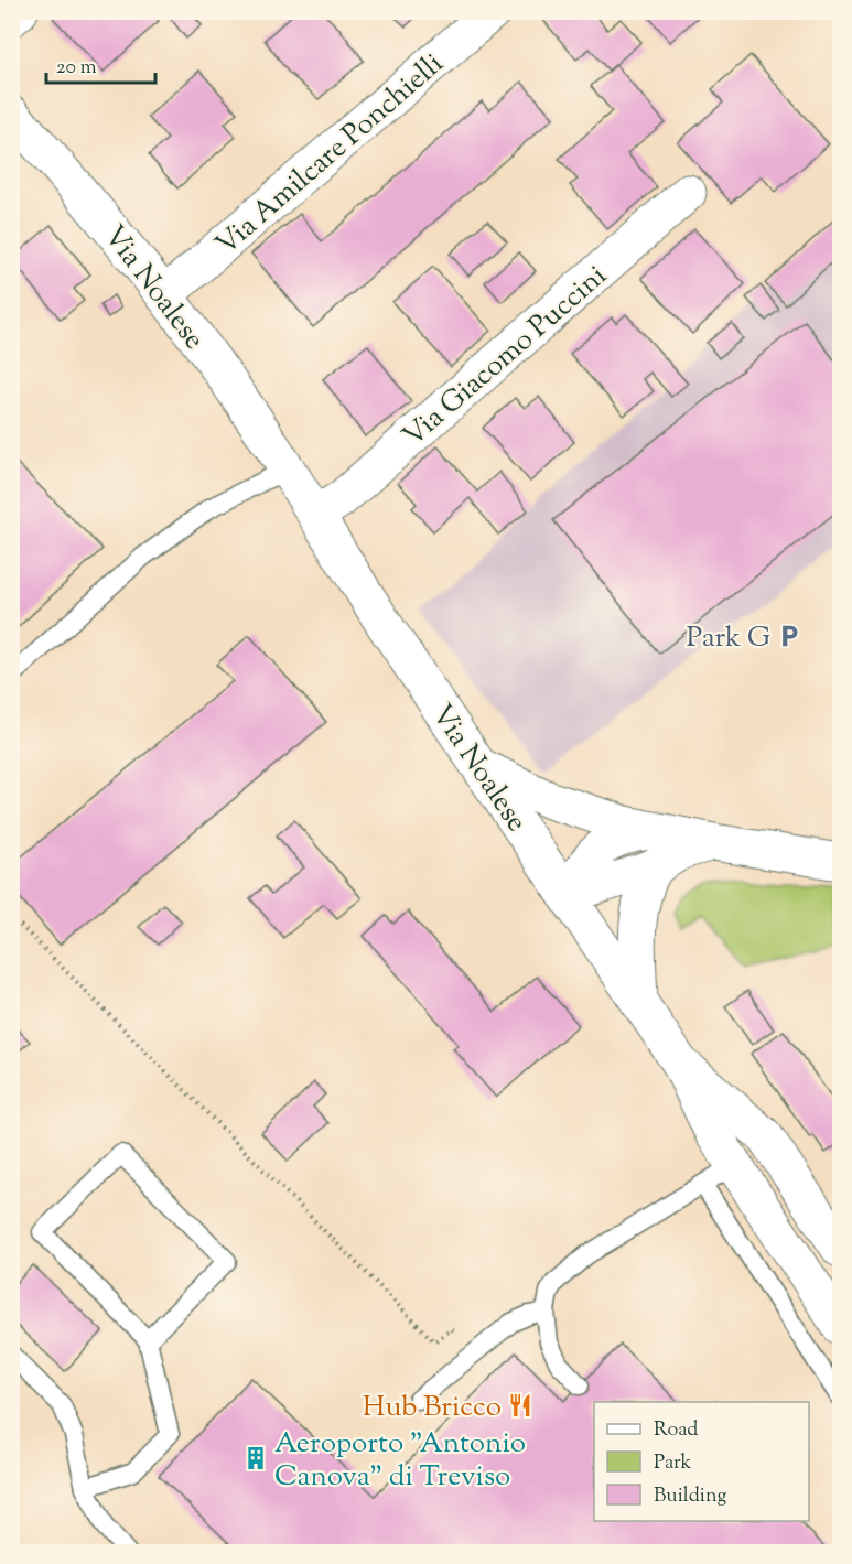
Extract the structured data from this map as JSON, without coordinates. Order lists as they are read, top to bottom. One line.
{"streets":{"street":["Via Amilcare Ponchielli","Via Noalese","Via Giacomo Puccini"]},"crossings":[["Via Amilcare Ponchielli","Via Noalese"],["Via Noalese","Via Giacomo Puccini"]],"places":{"parking":["Park G"],"restaurant":["Hub Bricco"],"building":["Aeroporto \"Antonio Canova\" di Treviso"]},"legend":["Road","Park","Building"],"scale_bar":"20 m"}
